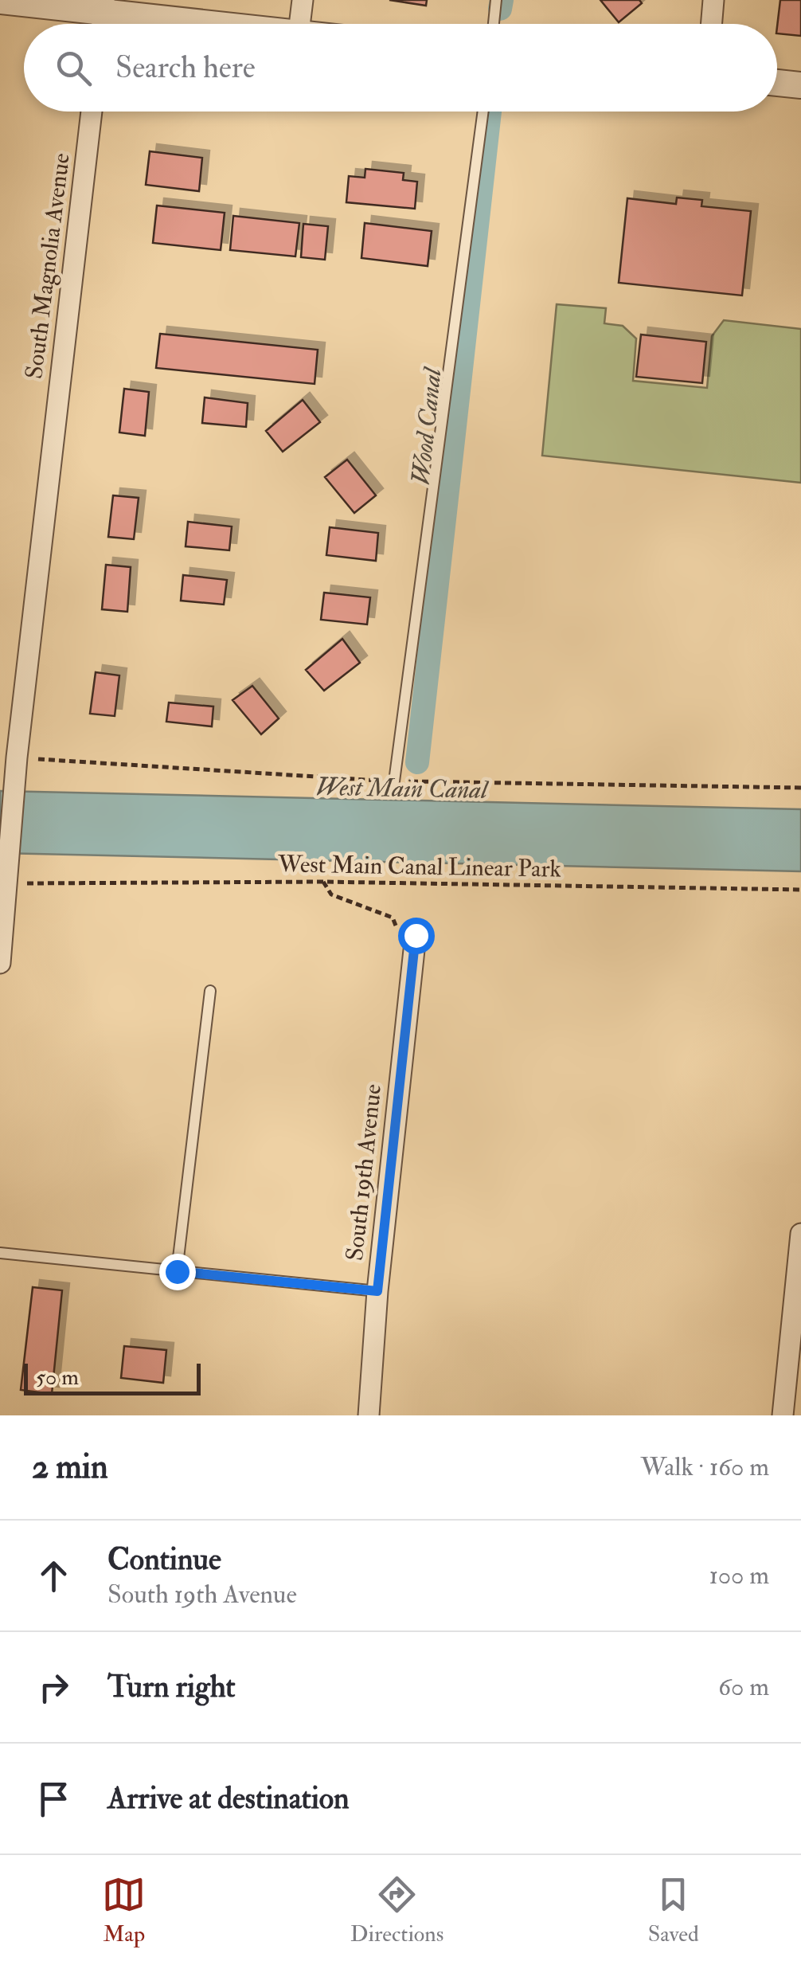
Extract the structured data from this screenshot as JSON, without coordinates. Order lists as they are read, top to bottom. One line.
{"streets":{"street":["South Magnolia Avenue","South 19th Avenue"],"path":["West Main Canal Linear Park"]},"water":["Wood Canal","West Main Canal"],"scale_bar":"50 m","page":{"search":"Search here","scale":"50 m","heading":["2 min","Walk · 160 m"],"list":[["Continue","South 19th Avenue","100 m"],["Turn right","60 m"],"Arrive at destination"],"nav":["Map","Directions","Saved"]}}
